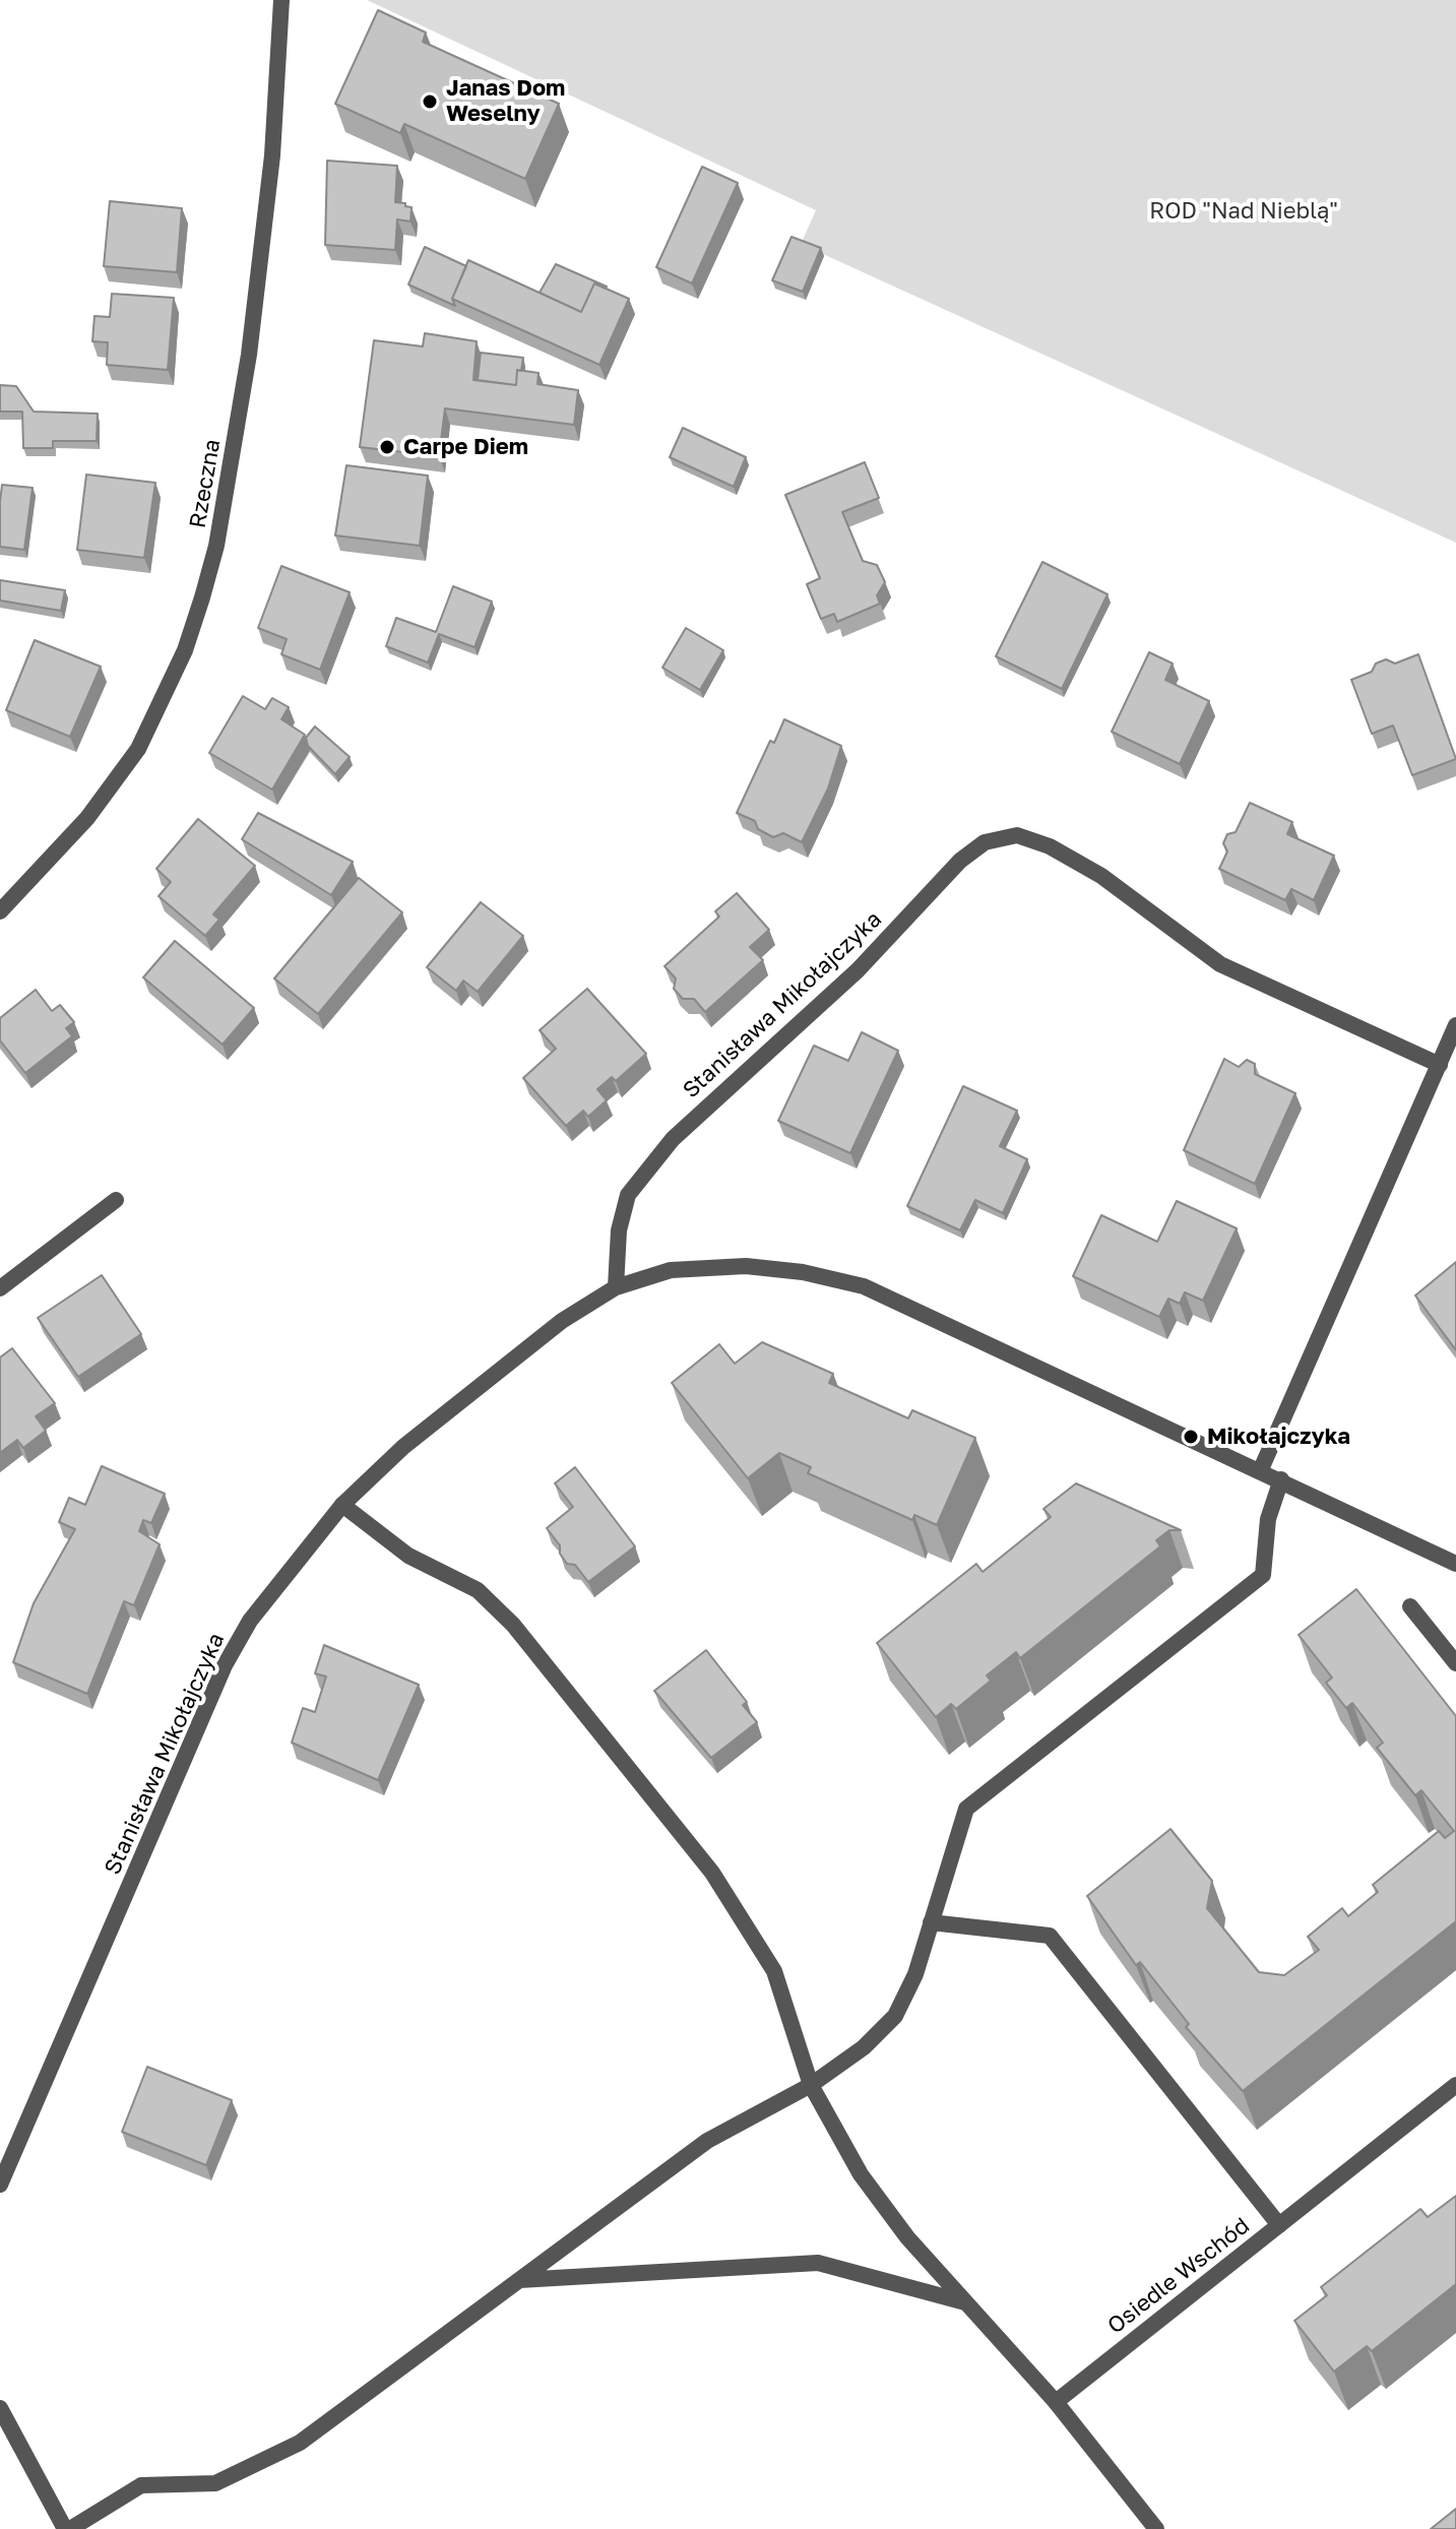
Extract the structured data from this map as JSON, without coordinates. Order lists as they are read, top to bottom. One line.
{"streets":{"street":["Rzeczna","Stanisława Mikołajczyka","Osiedle Wschód"]},"parks":["ROD \"Nad Nieblą\""],"places":["Janas Dom Weselny","Carpe Diem","Mikołajczyka"]}
